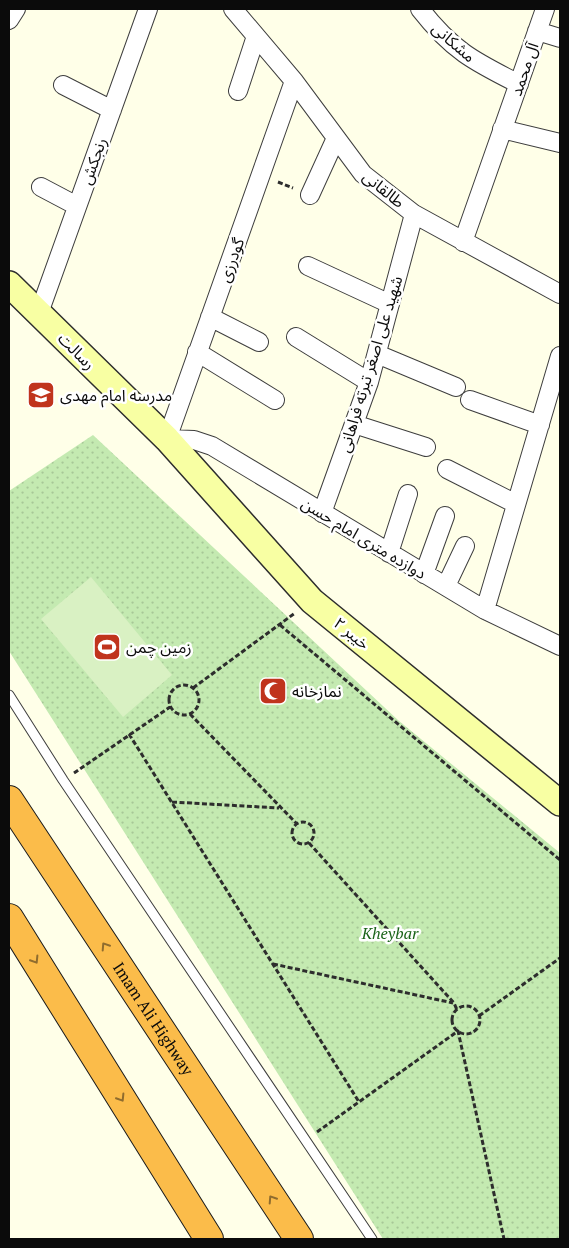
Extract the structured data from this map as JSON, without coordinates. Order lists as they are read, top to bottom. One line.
{"streets":{"highway":["Imam Ali Highway"],"street":["مشکانی","آل محمد","رنجکش","طالقانی","گودرزی","رسالت","شهید علی اصغر تبرته فراهانی","دوازده متری امام حسن","خیبر ۲"]},"crossings":[["مشکانی","آل محمد"],["آل محمد","طالقانی"],["رنجکش","رسالت"],["طالقانی","گودرزی"],["طالقانی","شهید علی اصغر تبرته فراهانی"],["گودرزی","رسالت"],["گودرزی","دوازده متری امام حسن"],["گودرزی","خیبر ۲"],["رسالت","دوازده متری امام حسن"],["رسالت","خیبر ۲"],["شهید علی اصغر تبرته فراهانی","دوازده متری امام حسن"],["دوازده متری امام حسن","خیبر ۲"]],"parks":["Kheybar"],"places":{"school or university":["مدرسه امام مهدی"],"sports":["زمین چمن"],"mosque":["نمازخانه"]}}
